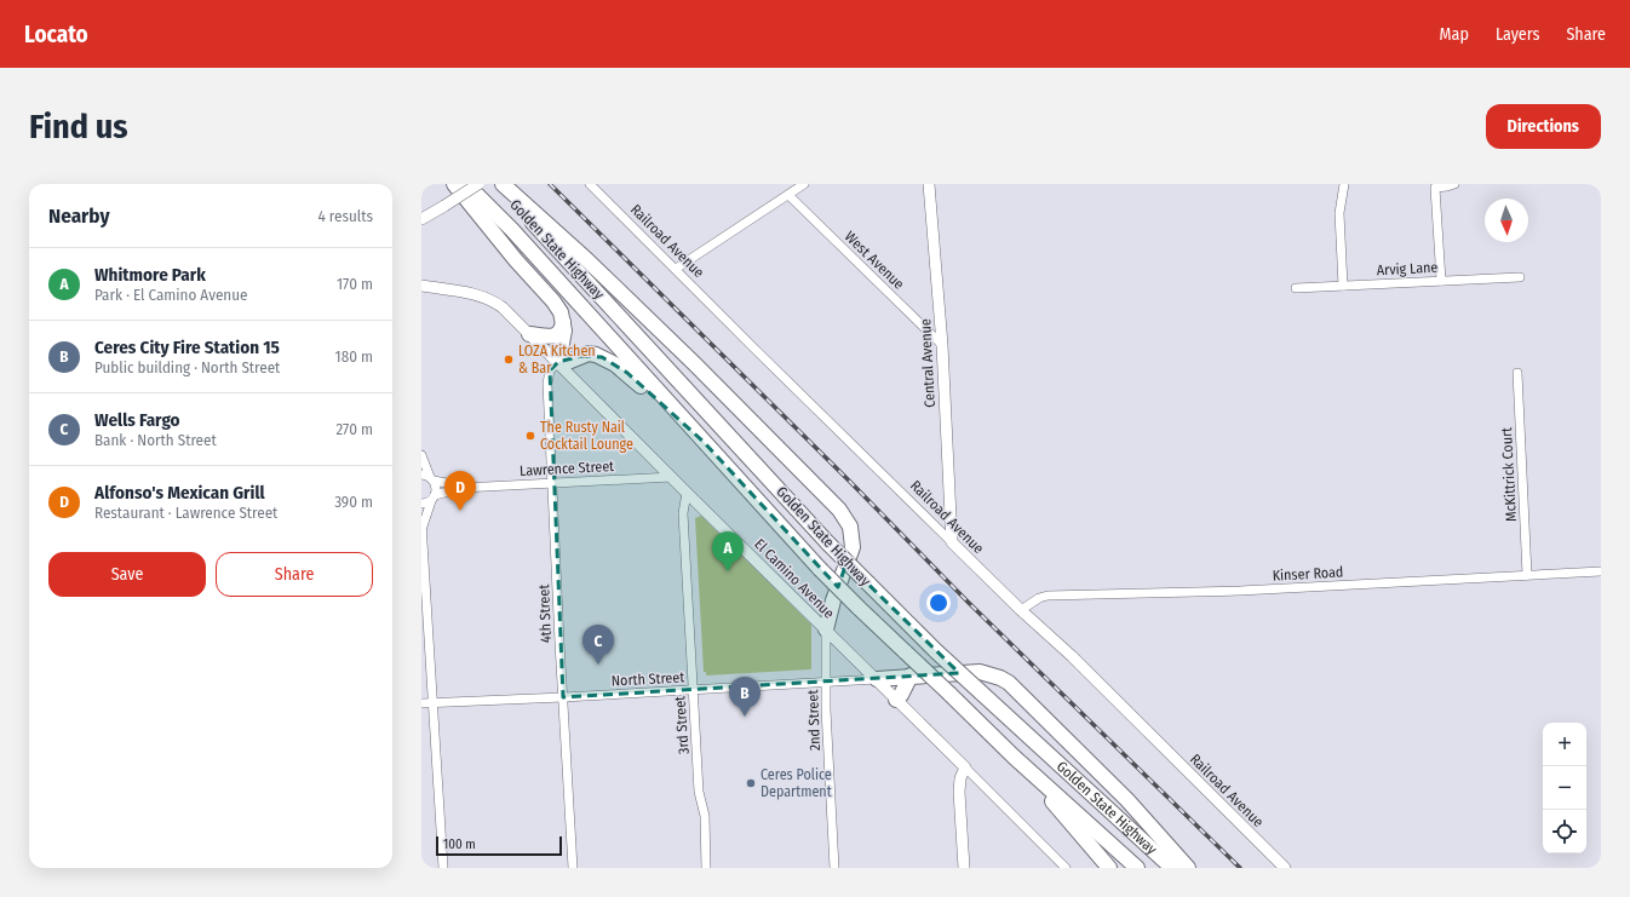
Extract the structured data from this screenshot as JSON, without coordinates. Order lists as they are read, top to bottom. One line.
{"streets":{"highway":["Golden State Highway"],"street":["Railroad Avenue","West Avenue","Arvig Lane","Central Avenue","Lawrence Street","McKittrick Court","Kinser Road","El Camino Avenue","4th Street","North Street","2nd Street","3rd Street"]},"crossings":[["Railroad Avenue","Central Avenue"],["Railroad Avenue","Kinser Road"],["West Avenue","Central Avenue"],["Lawrence Street","El Camino Avenue"],["Lawrence Street","4th Street"],["McKittrick Court","Kinser Road"],["El Camino Avenue","4th Street"],["El Camino Avenue","North Street"],["El Camino Avenue","2nd Street"],["El Camino Avenue","3rd Street"],["4th Street","North Street"],["North Street","2nd Street"],["North Street","3rd Street"]],"places":["LOZA Kitchen & Bar","The Rusty Nail Cocktail Lounge","Ceres Police Department"],"scale_bar":"100 m","north":"bottom","page":{"header":"Locato","nav":["Map","Layers","Share"],"buttons":["Directions",["Save","Share"]],"title":"Find us","heading":["Nearby","4 results"],"list":[{"mark":"A","name":"Whitmore Park","note":"Park · El Camino Avenue","value":"170 m"},{"mark":"B","name":"Ceres City Fire Station 15","note":"Public building · North Street","value":"180 m"},{"mark":"C","name":"Wells Fargo","note":"Bank · North Street","value":"270 m"},{"mark":"D","name":"Alfonso's Mexican Grill","note":"Restaurant · Lawrence Street","value":"390 m"}],"pins":["D","A","C","B"],"map_buttons":["+","−"],"scale":"100 m"}}
